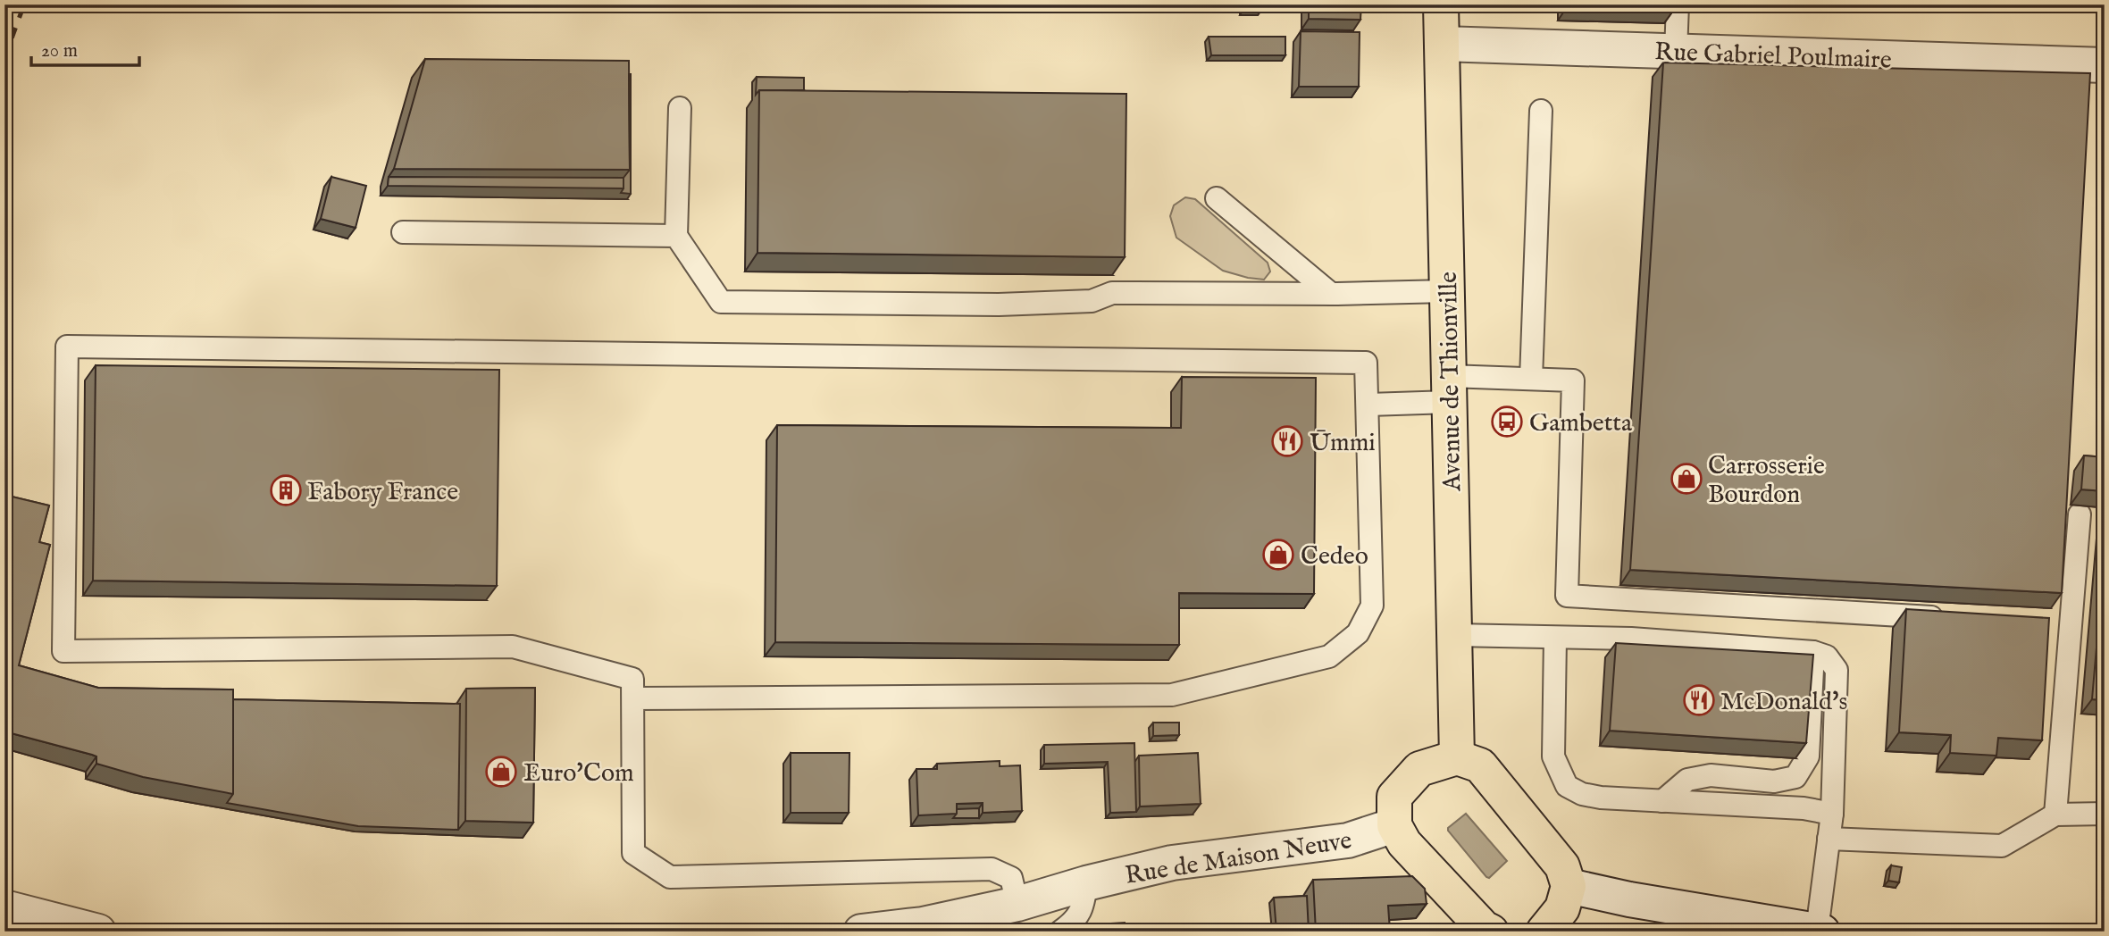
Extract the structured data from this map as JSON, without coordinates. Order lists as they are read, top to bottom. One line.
{"streets":{"main road":["Avenue de Thionville"],"street":["Rue Gabriel Poulmaire","Rue de Maison Neuve"]},"crossings":[["Rue Gabriel Poulmaire","Avenue de Thionville"]],"places":{"bus stop":["Gambetta"],"restaurant":["Ūmmi","McDonald's"],"shop":["Carrosserie Bourdon","Cedeo","Euro'Com"],"building":["Fabory France"]},"scale_bar":"20 m"}
